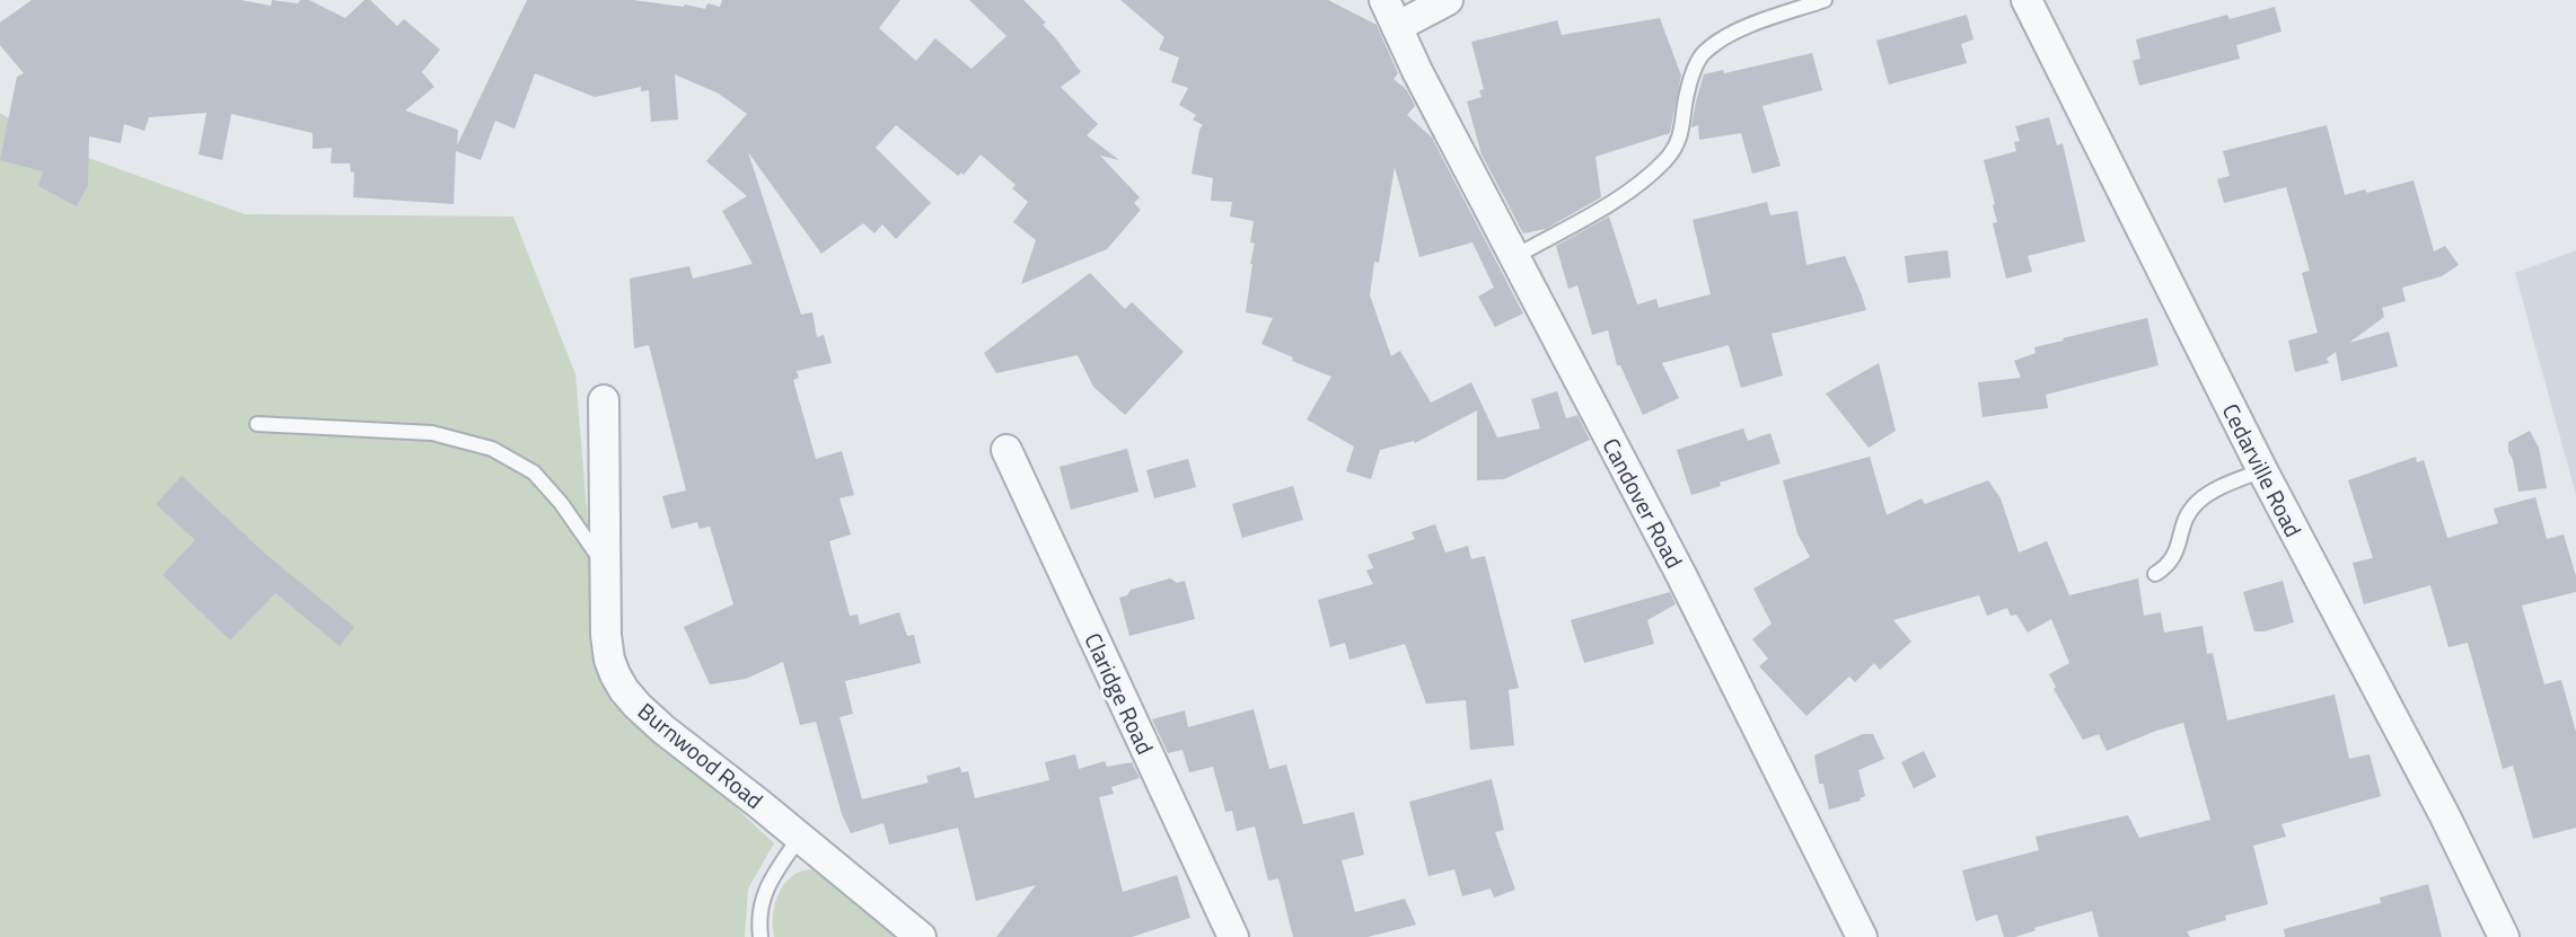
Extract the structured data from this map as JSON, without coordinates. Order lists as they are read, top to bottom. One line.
{"streets":{"street":["Cedarville Road","Candover Road","Claridge Road","Burnwood Road"]}}
